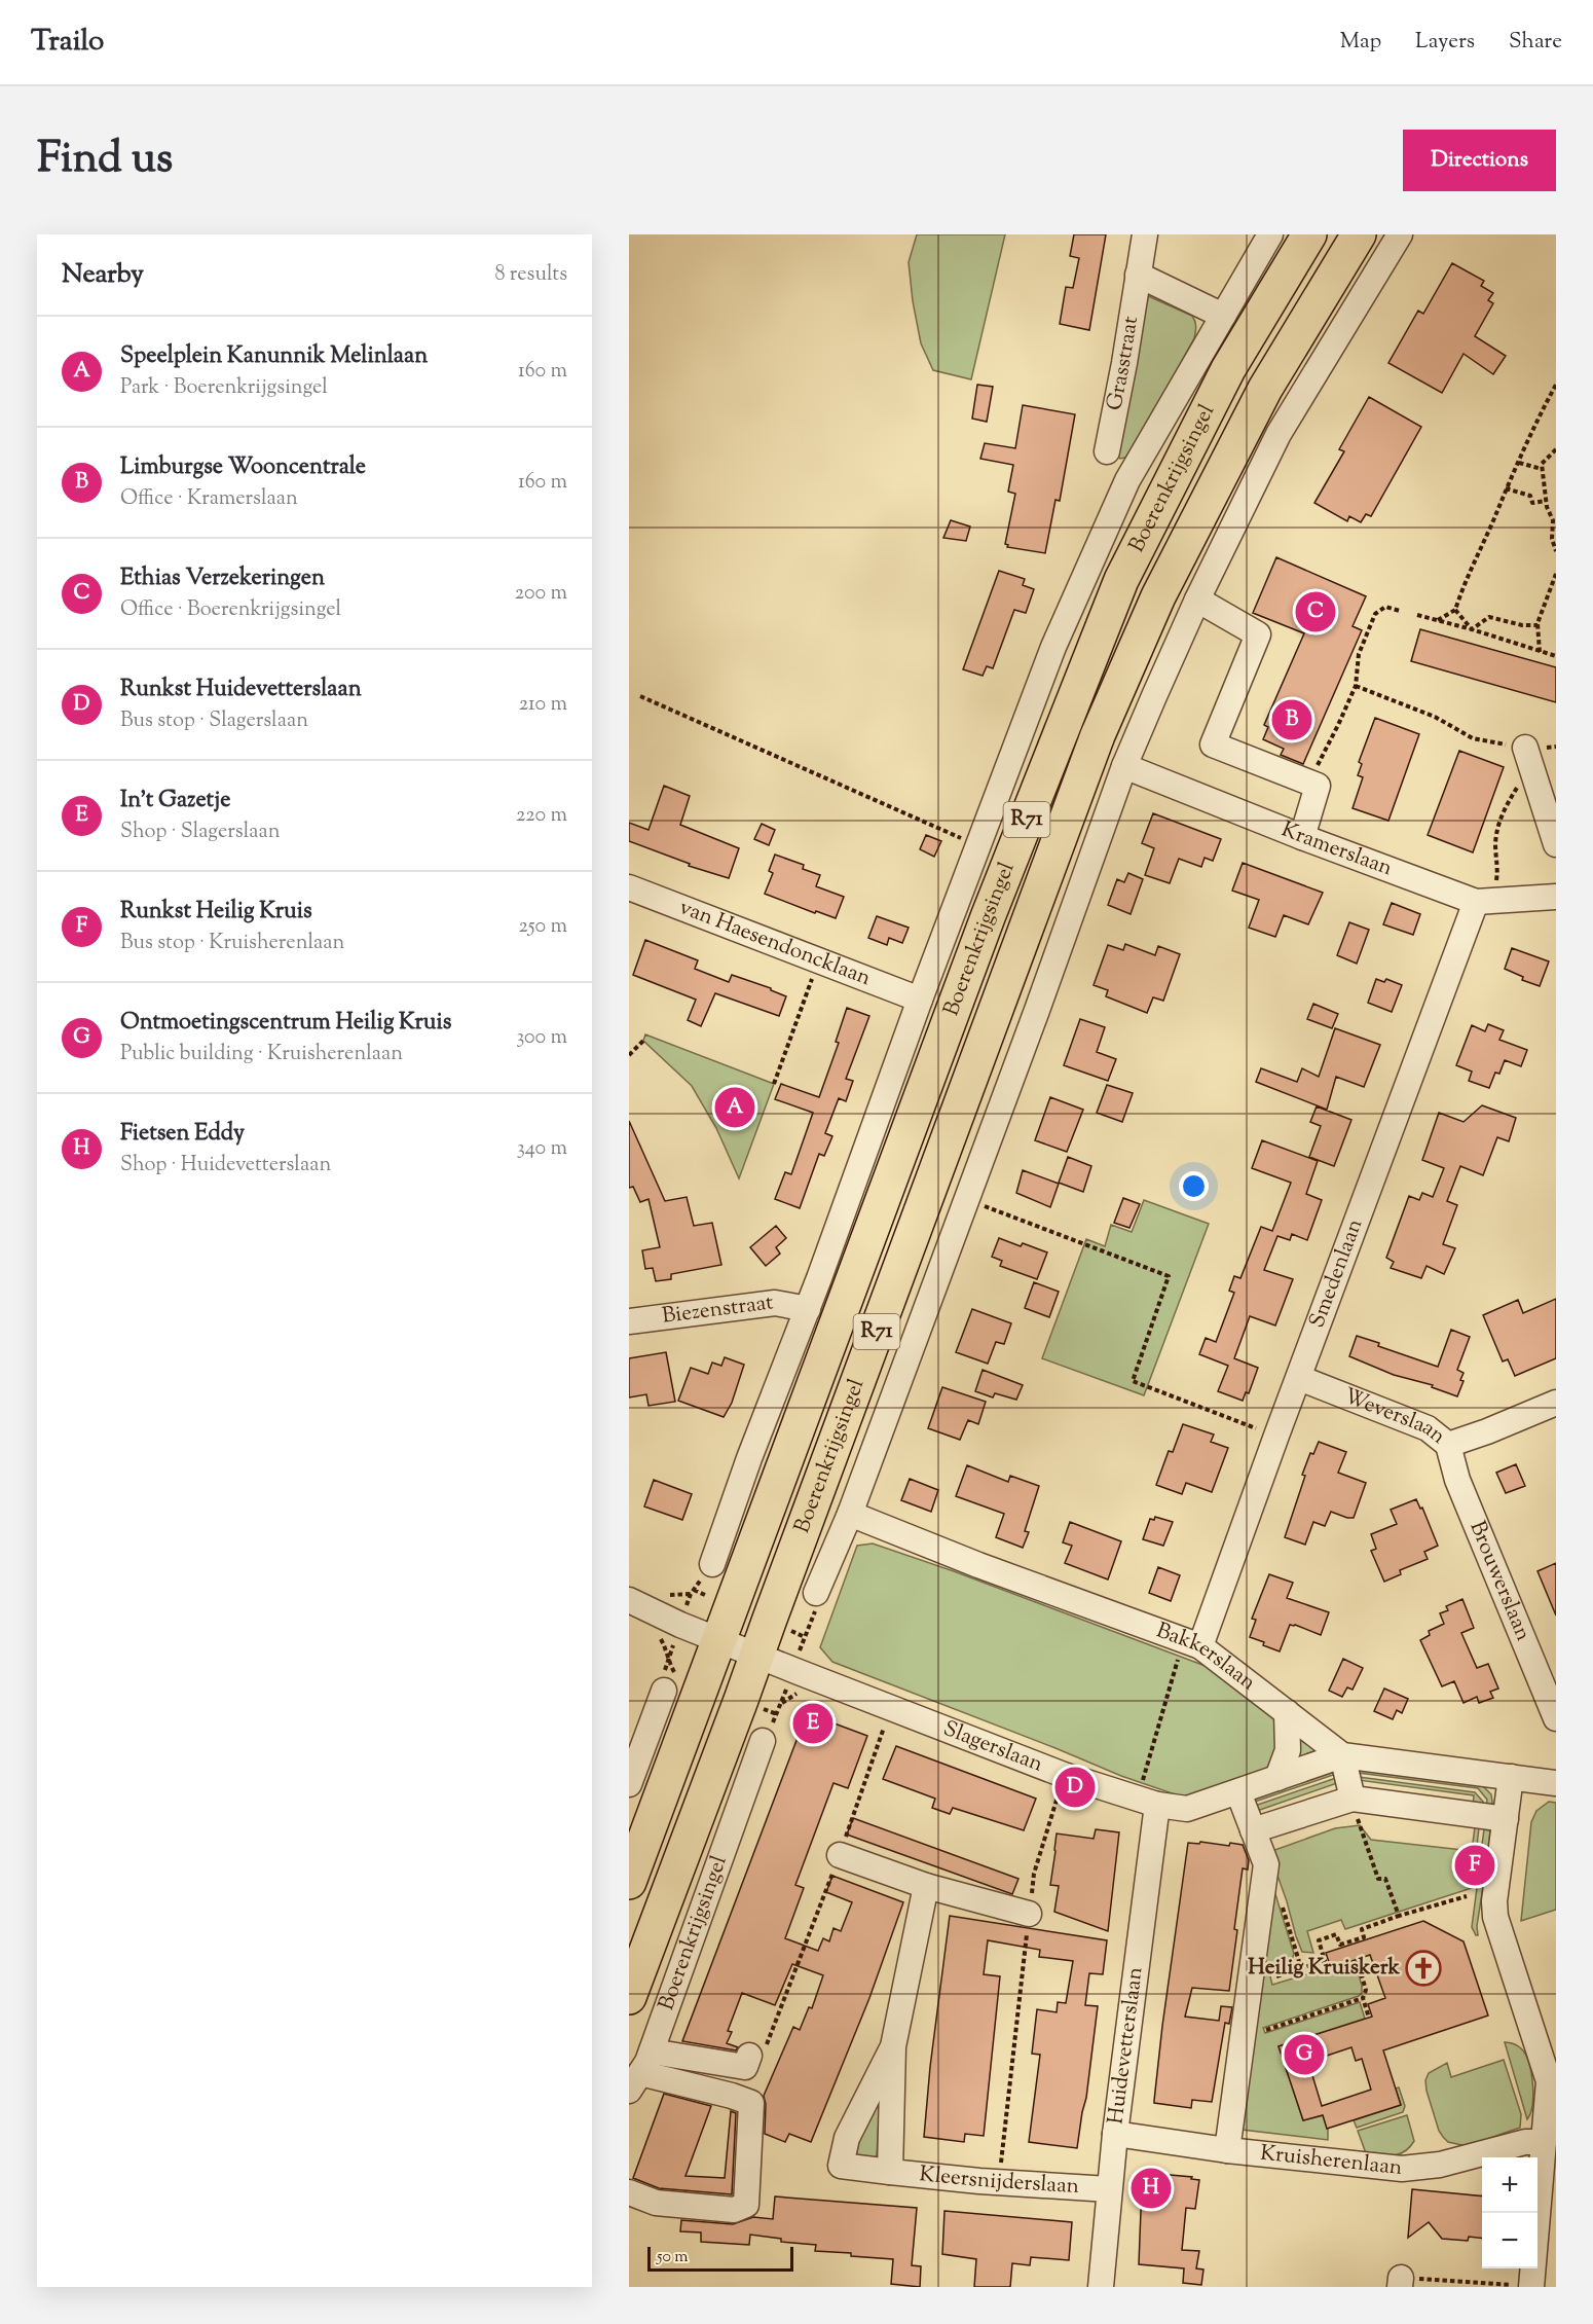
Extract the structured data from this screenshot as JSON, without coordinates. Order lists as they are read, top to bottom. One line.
{"streets":{"highway":["Boerenkrijgsingel","R71"],"street":["Grasstraat","Kramerslaan","van Haesendoncklaan","Smedenlaan","Biezenstraat","Weverslaan","Brouwerslaan","Bakkerslaan","Slagerslaan","Huidevetterslaan","Kruisherenlaan","Kleersnijderslaan"]},"crossings":[["Boerenkrijgsingel","Kramerslaan"],["Boerenkrijgsingel","van Haesendoncklaan"],["Boerenkrijgsingel","Biezenstraat"],["Boerenkrijgsingel","Bakkerslaan"],["Boerenkrijgsingel","Slagerslaan"],["Kramerslaan","Smedenlaan"],["Smedenlaan","Weverslaan"],["Smedenlaan","Bakkerslaan"],["Weverslaan","Brouwerslaan"],["Bakkerslaan","Slagerslaan"],["Slagerslaan","Huidevetterslaan"],["Huidevetterslaan","Kruisherenlaan"],["Huidevetterslaan","Kleersnijderslaan"]],"places":{"church":["Heilig Kruiskerk"]},"scale_bar":"50 m","page":{"header":"Trailo","nav":["Map","Layers","Share"],"title":"Find us","buttons":"Directions","heading":["Nearby","8 results"],"list":[{"mark":"A","name":"Speelplein Kanunnik Melinlaan","note":"Park · Boerenkrijgsingel","value":"160 m"},{"mark":"B","name":"Limburgse Wooncentrale","note":"Office · Kramerslaan","value":"160 m"},{"mark":"C","name":"Ethias Verzekeringen","note":"Office · Boerenkrijgsingel","value":"200 m"},{"mark":"D","name":"Runkst Huidevetterslaan","note":"Bus stop · Slagerslaan","value":"210 m"},{"mark":"E","name":"In't Gazetje","note":"Shop · Slagerslaan","value":"220 m"},{"mark":"F","name":"Runkst Heilig Kruis","note":"Bus stop · Kruisherenlaan","value":"250 m"},{"mark":"G","name":"Ontmoetingscentrum Heilig Kruis","note":"Public building · Kruisherenlaan","value":"300 m"},{"mark":"H","name":"Fietsen Eddy","note":"Shop · Huidevetterslaan","value":"340 m"}],"pins":["C","B","A","E","D","F","G","H"],"map_buttons":["+","−"],"scale":"50 m"}}
